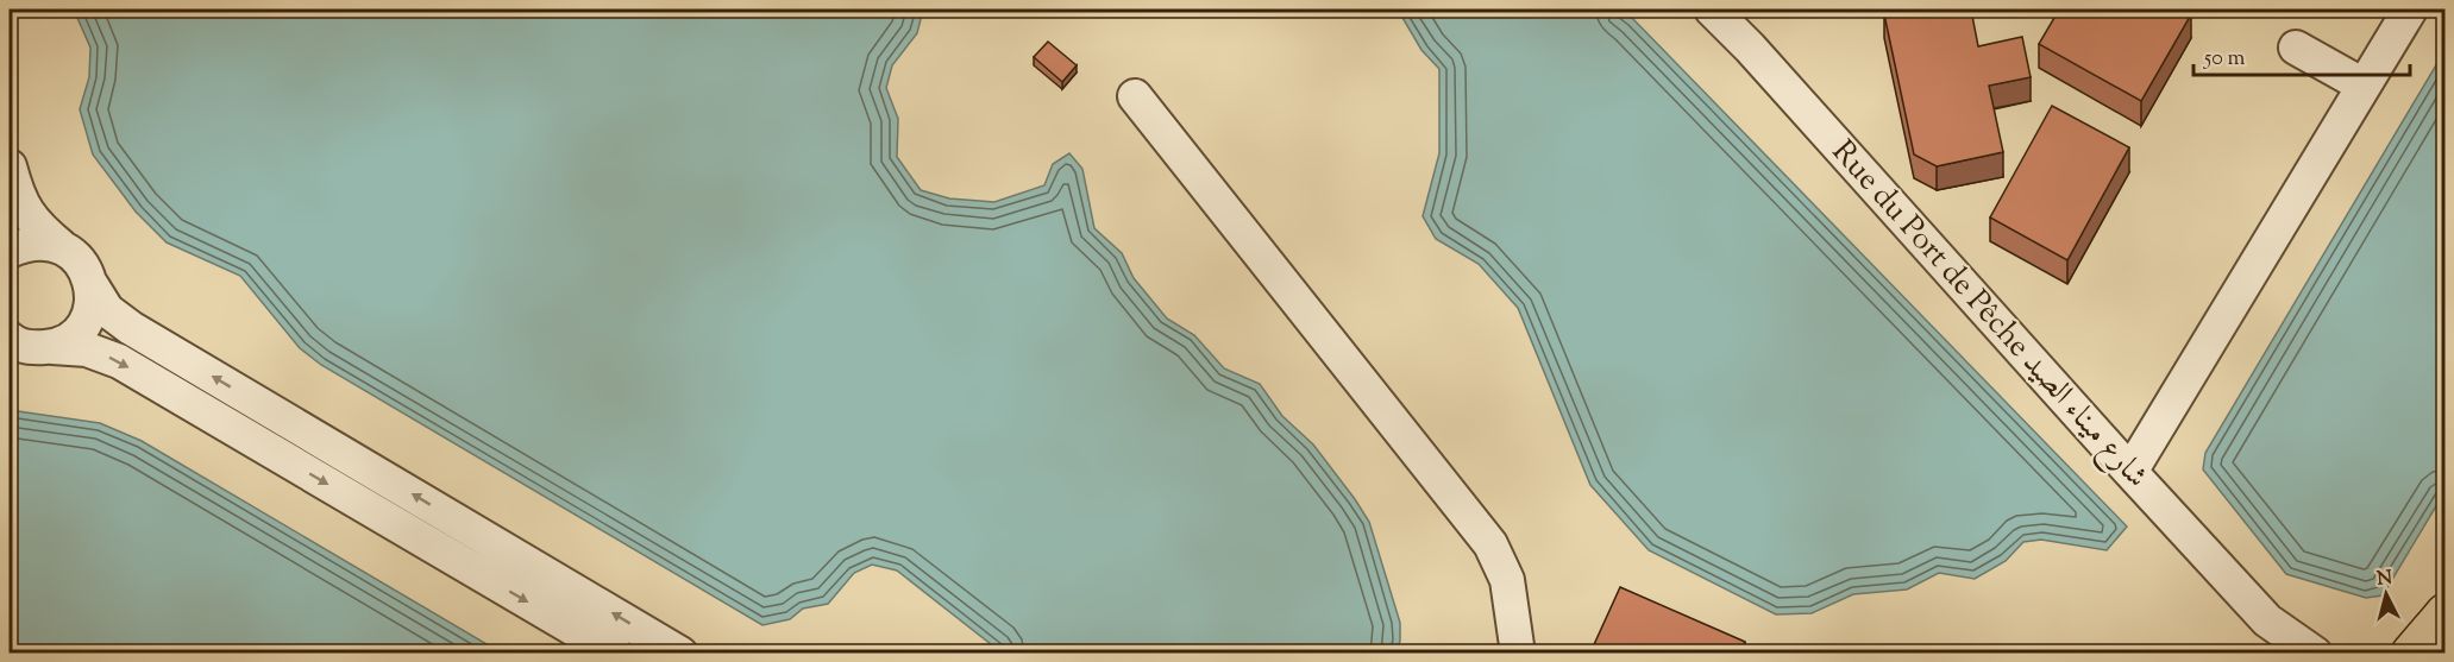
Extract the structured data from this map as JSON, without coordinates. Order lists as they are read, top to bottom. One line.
{"streets":{"street":["Rue du Port de Pêche شارع ميناء الصيد"]},"scale_bar":"50 m","north":"top"}
